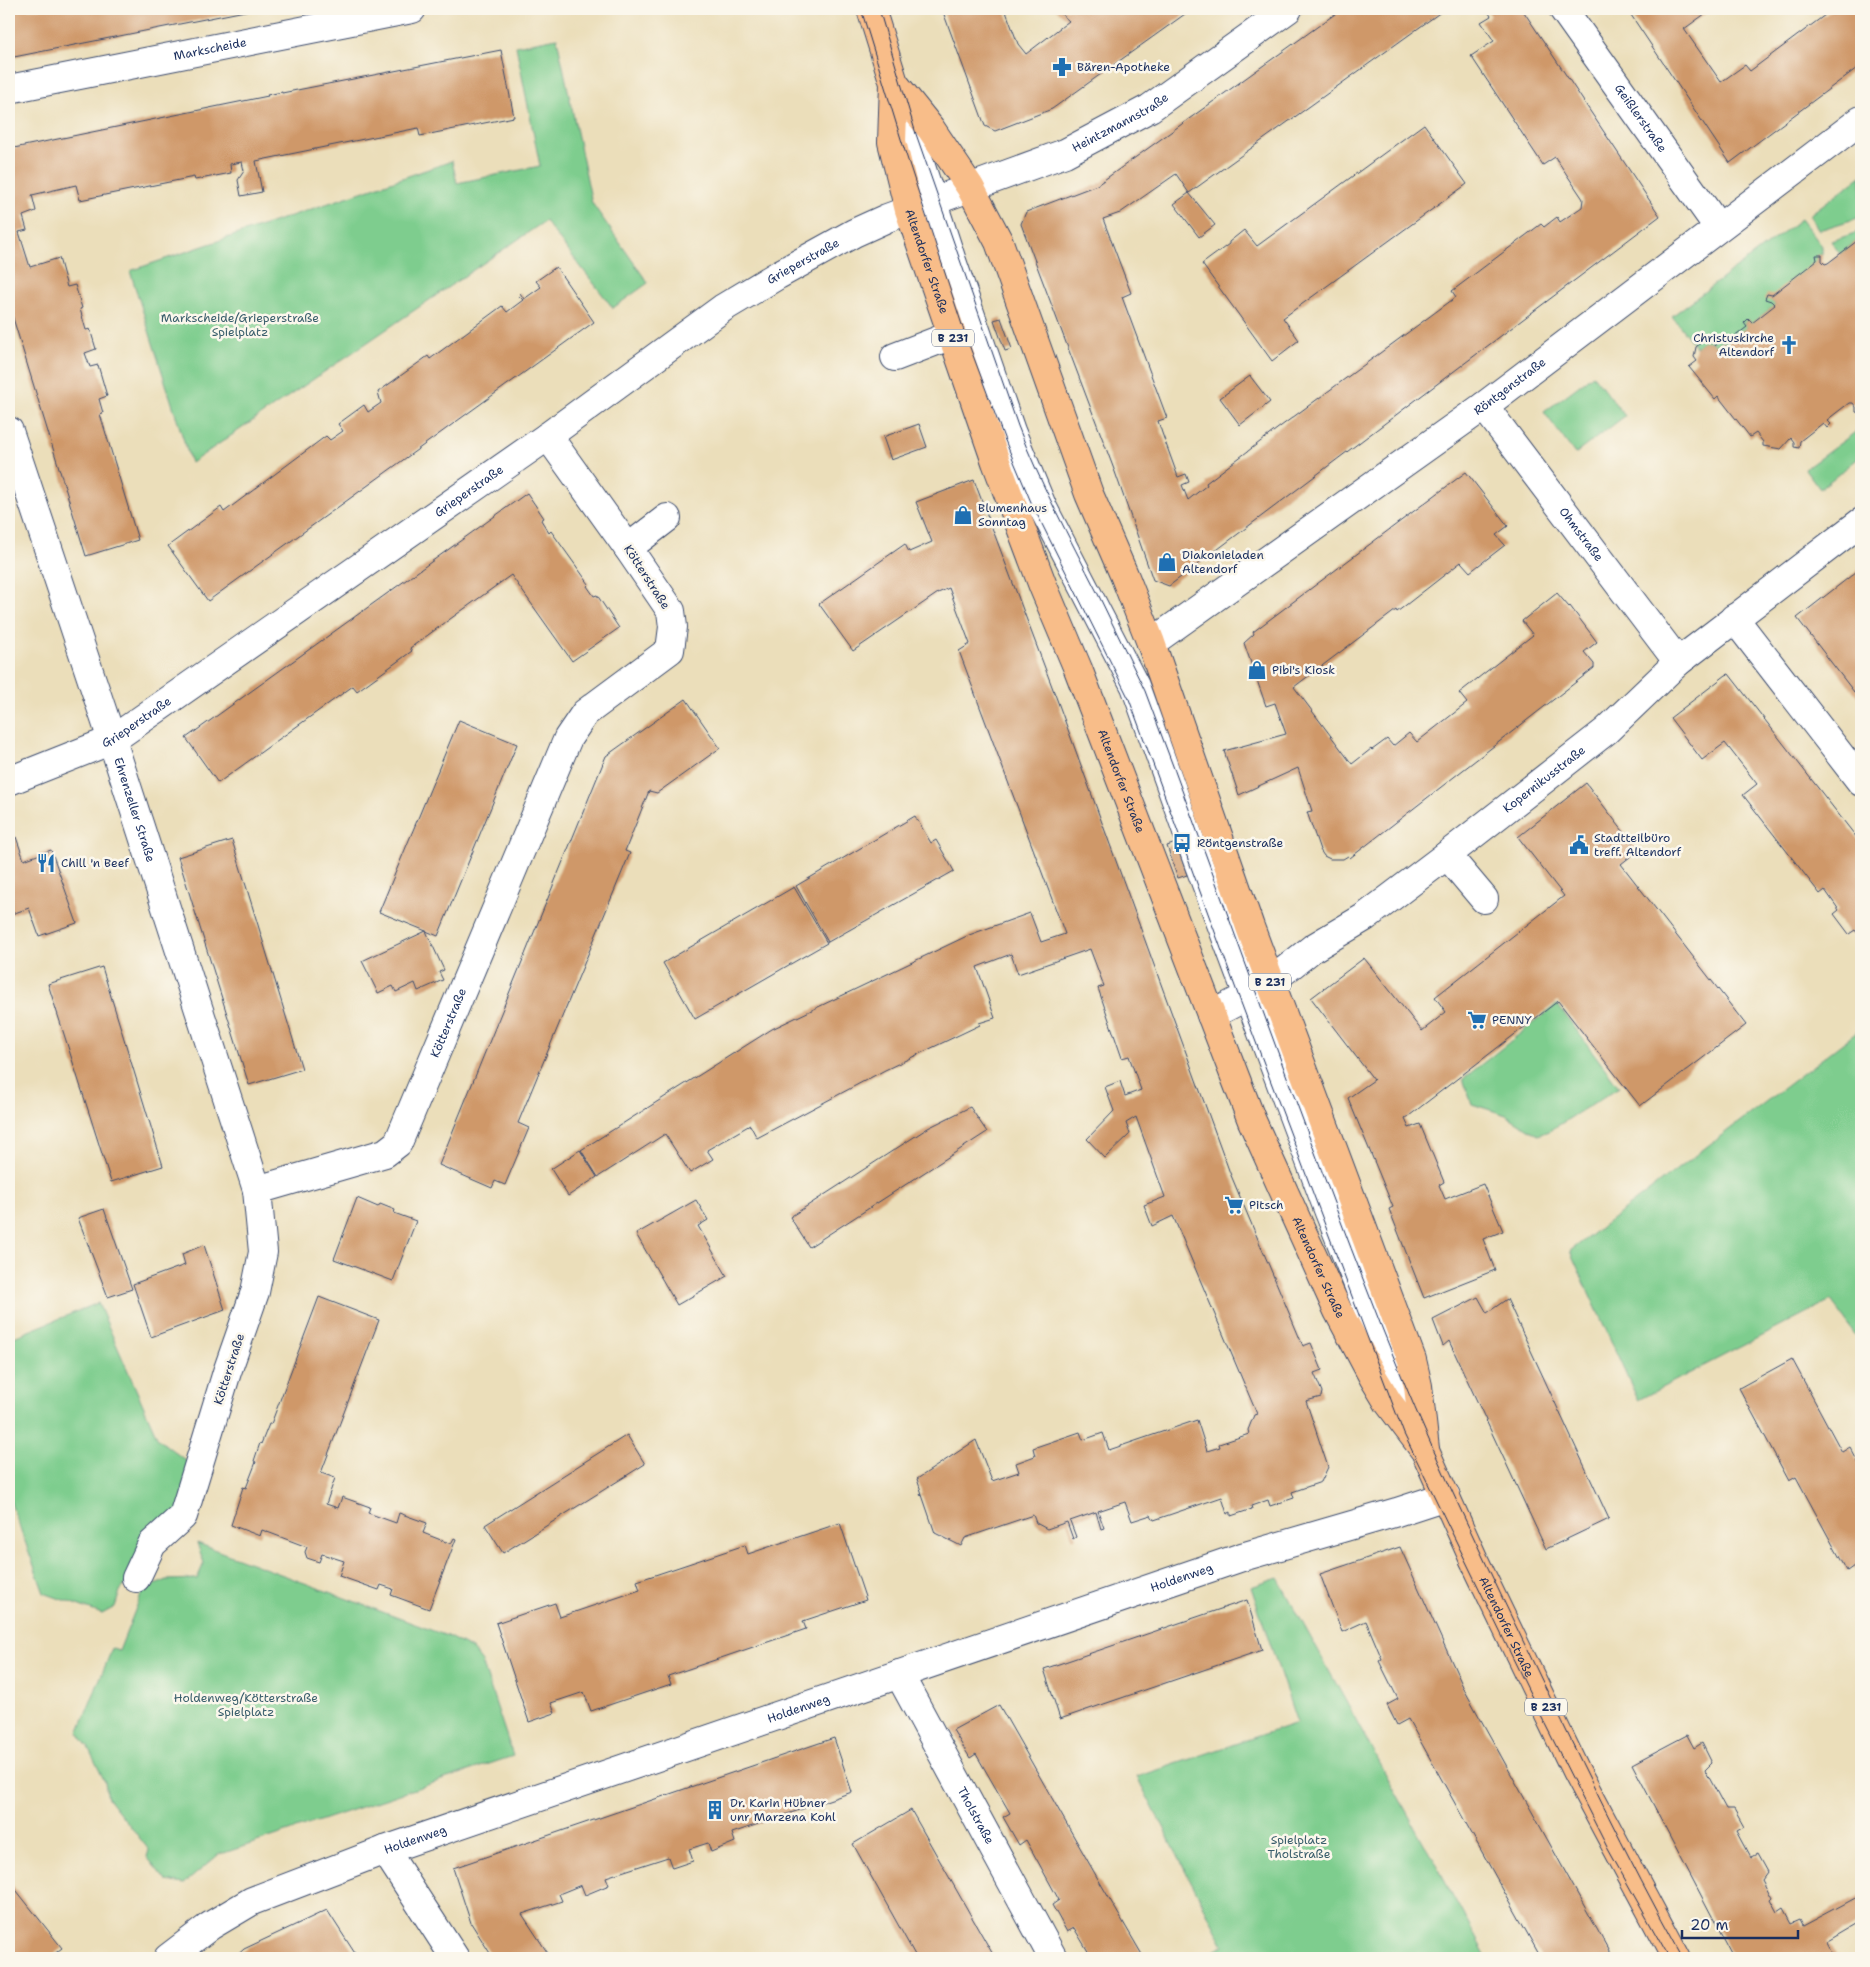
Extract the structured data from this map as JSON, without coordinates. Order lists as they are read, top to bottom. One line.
{"streets":{"main road":["Altendorfer Straße","B 231"],"street":["Markscheide","Geißlerstraße","Heintzmannstraße","Grieperstraße","Röntgenstraße","Ohmstraße","Kötterstraße","Kopernikusstraße","Ehrenzeller Straße","Holdenweg","Tholstraße"]},"crossings":[["Geißlerstraße","Röntgenstraße"],["Heintzmannstraße","Altendorfer Straße"],["Heintzmannstraße","Grieperstraße"],["Altendorfer Straße","Grieperstraße"],["Altendorfer Straße","Röntgenstraße"],["Altendorfer Straße","Kopernikusstraße"],["Altendorfer Straße","Holdenweg"],["Grieperstraße","Kötterstraße"],["Grieperstraße","Ehrenzeller Straße"],["Röntgenstraße","Ohmstraße"],["Ohmstraße","Kopernikusstraße"],["Kötterstraße","Ehrenzeller Straße"],["Holdenweg","Tholstraße"]],"parks":["Markscheide/Grieperstraße Spielplatz","Holdenweg/Kötterstraße Spielplatz","Spielplatz Tholstraße"],"places":{"pharmacy":["Bären-Apotheke"],"church":["Christuskirche Altendorf"],"shop":["Blumenhaus Sonntag","Diakonieladen Altendorf","Pibi's Kiosk"],"bus stop":["Röntgenstraße"],"public building":["Stadtteilbüro treff. Altendorf"],"restaurant":["Chill 'n Beef"],"supermarket":["PENNY","Pitsch"],"building":["Dr. Karin Hübner unr Marzena Kohl"]},"scale_bar":"20 m"}
